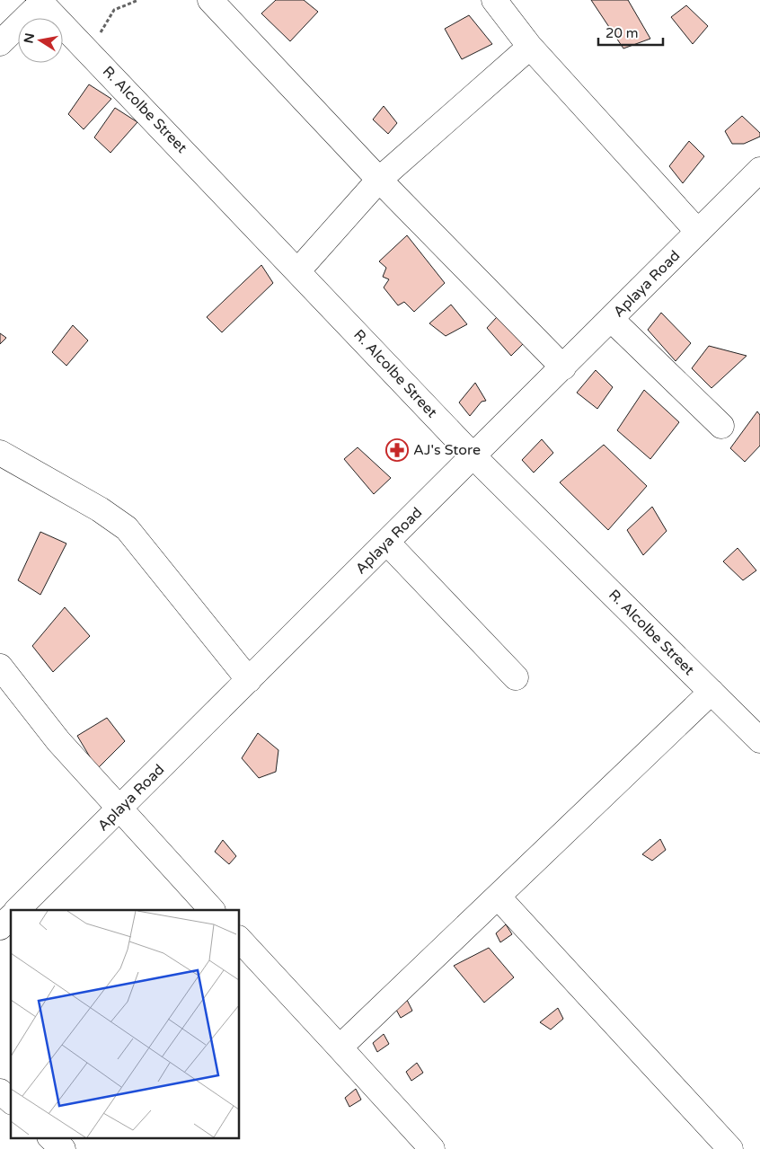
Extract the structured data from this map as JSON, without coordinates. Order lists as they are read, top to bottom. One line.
{"streets":{"street":["R. Alcolbe Street","Aplaya Road"]},"crossings":[["R. Alcolbe Street","Aplaya Road"]],"places":{"pharmacy":["AJ's Store"]},"scale_bar":"20 m","north":"left"}
